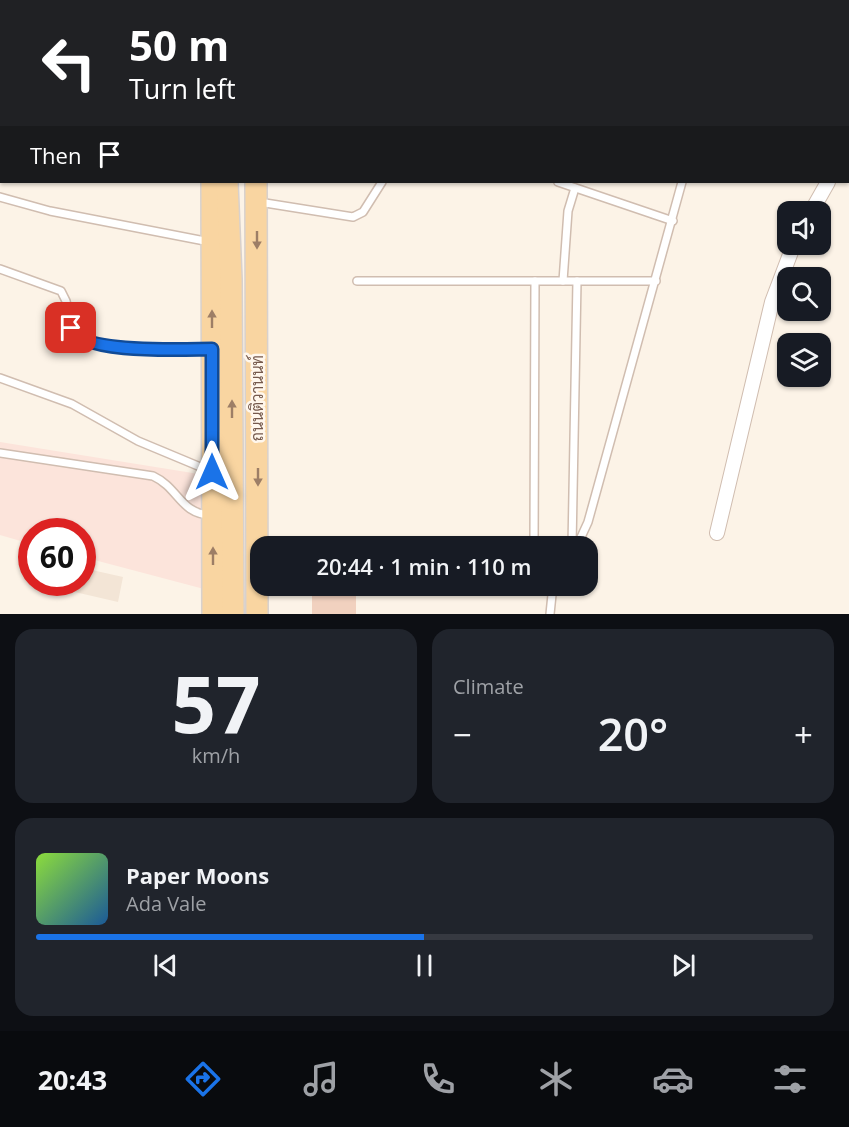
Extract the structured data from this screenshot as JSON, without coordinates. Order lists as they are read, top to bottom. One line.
{"streets":{"main road":["ถนนติวานนท์"]},"page":{"turn":["50 m","Turn left"],"then":"Then","limit":"60","trip":"20:44 · 1 min · 110 m","tile":[["57","km/h"],"Climate"],"heat":["−","20°","+"],"song":["Paper Moons","Ada Vale"],"tabs":"20:43"}}
